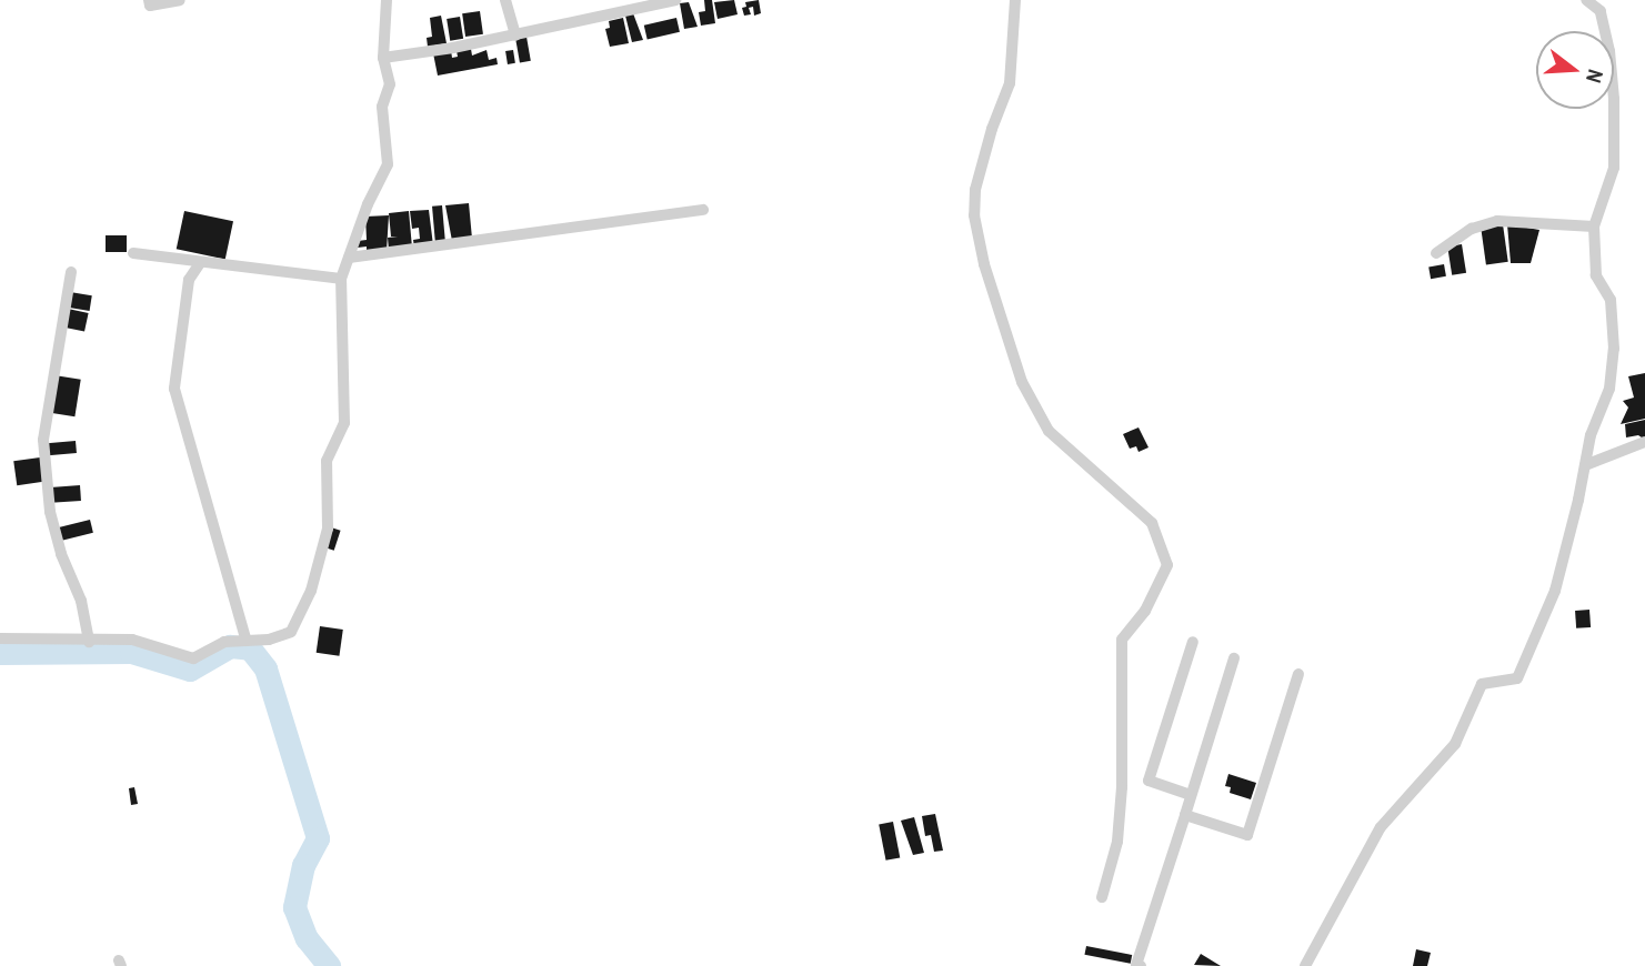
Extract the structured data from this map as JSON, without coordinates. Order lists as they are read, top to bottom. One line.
{"north":"right"}
